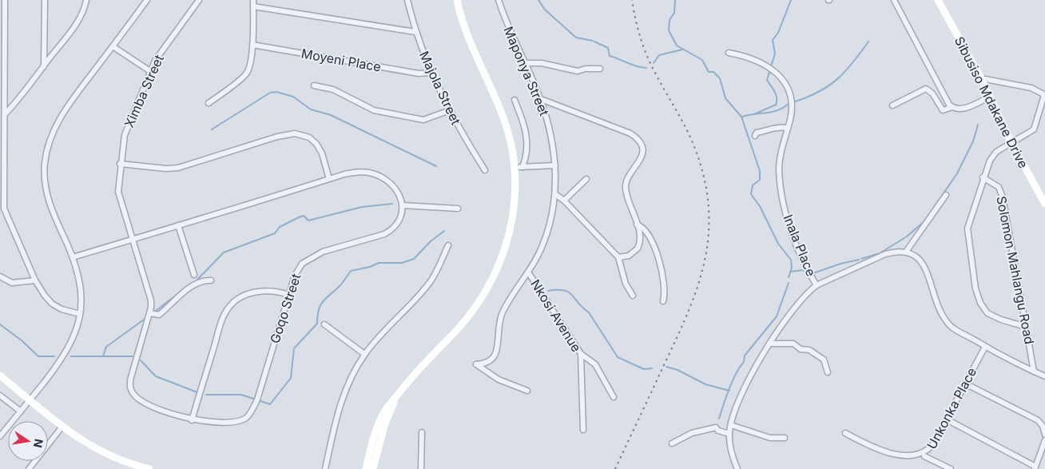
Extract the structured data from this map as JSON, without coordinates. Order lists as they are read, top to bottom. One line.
{"streets":{"street":["Moyeni Place","Maponya Street","Majola Street","Ximba Street","Sibusiso Mdakane Drive","Inala Place","Solomon Mahlangu Road","Goqo Street","Nkosi Avenue","Unkonka Place"]},"crossings":[["Moyeni Place","Majola Street"],["Maponya Street","Nkosi Avenue"],["Ximba Street","Goqo Street"]],"north":"right"}
